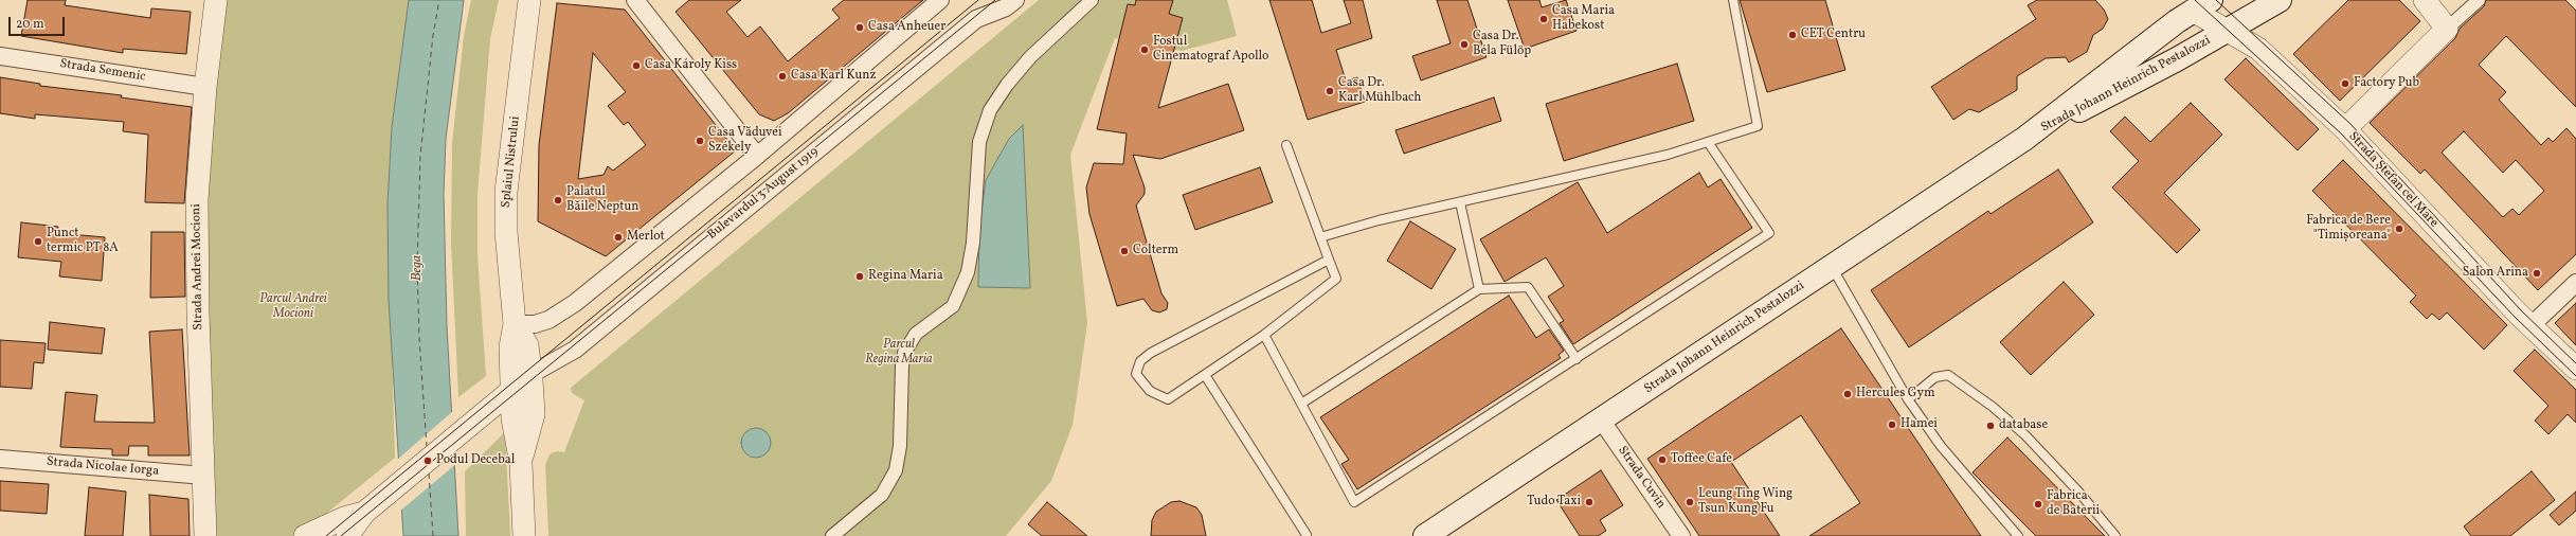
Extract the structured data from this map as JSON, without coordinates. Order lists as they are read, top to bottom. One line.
{"streets":{"main road":["Strada Johann Heinrich Pestalozzi"],"street":["Strada Semenic","Splaiul Nistrului","Strada Ștefan cel Mare","Bulevardul 3 August 1919","Strada Andrei Mocioni","Strada Nicolae Iorga","Strada Cuvin"]},"crossings":[["Strada Semenic","Strada Andrei Mocioni"],["Strada Johann Heinrich Pestalozzi","Strada Ștefan cel Mare"],["Strada Johann Heinrich Pestalozzi","Strada Cuvin"],["Splaiul Nistrului","Bulevardul 3 August 1919"],["Strada Andrei Mocioni","Strada Nicolae Iorga"]],"water":["Bega"],"parks":["Parcul Andrei Mocioni","Parcul Regina Maria"],"places":["Casa Maria Habekost","Casa Anheuer","CET Centru","Casa Dr. Béla Fülöp","Fostul Cinematograf Apollo","Casa Károly Kiss","Casa Karl Kunz","Factory Pub","Casa Dr. Karl Mühlbach","Casa Văduvei Székely","Palatul Băile Neptun","Fabrica de Bere \"Timișoreana\"","Merlot","Punct termic PT 8A","Colterm","Salon Arina","Regina Maria","Hercules Gym","Hamei","database","Toffee Cafe","Podul Decebal","Tudo Taxi","Leung Ting Wing Tsun Kung Fu","Fabrica de Baterii"],"scale_bar":"20 m"}
